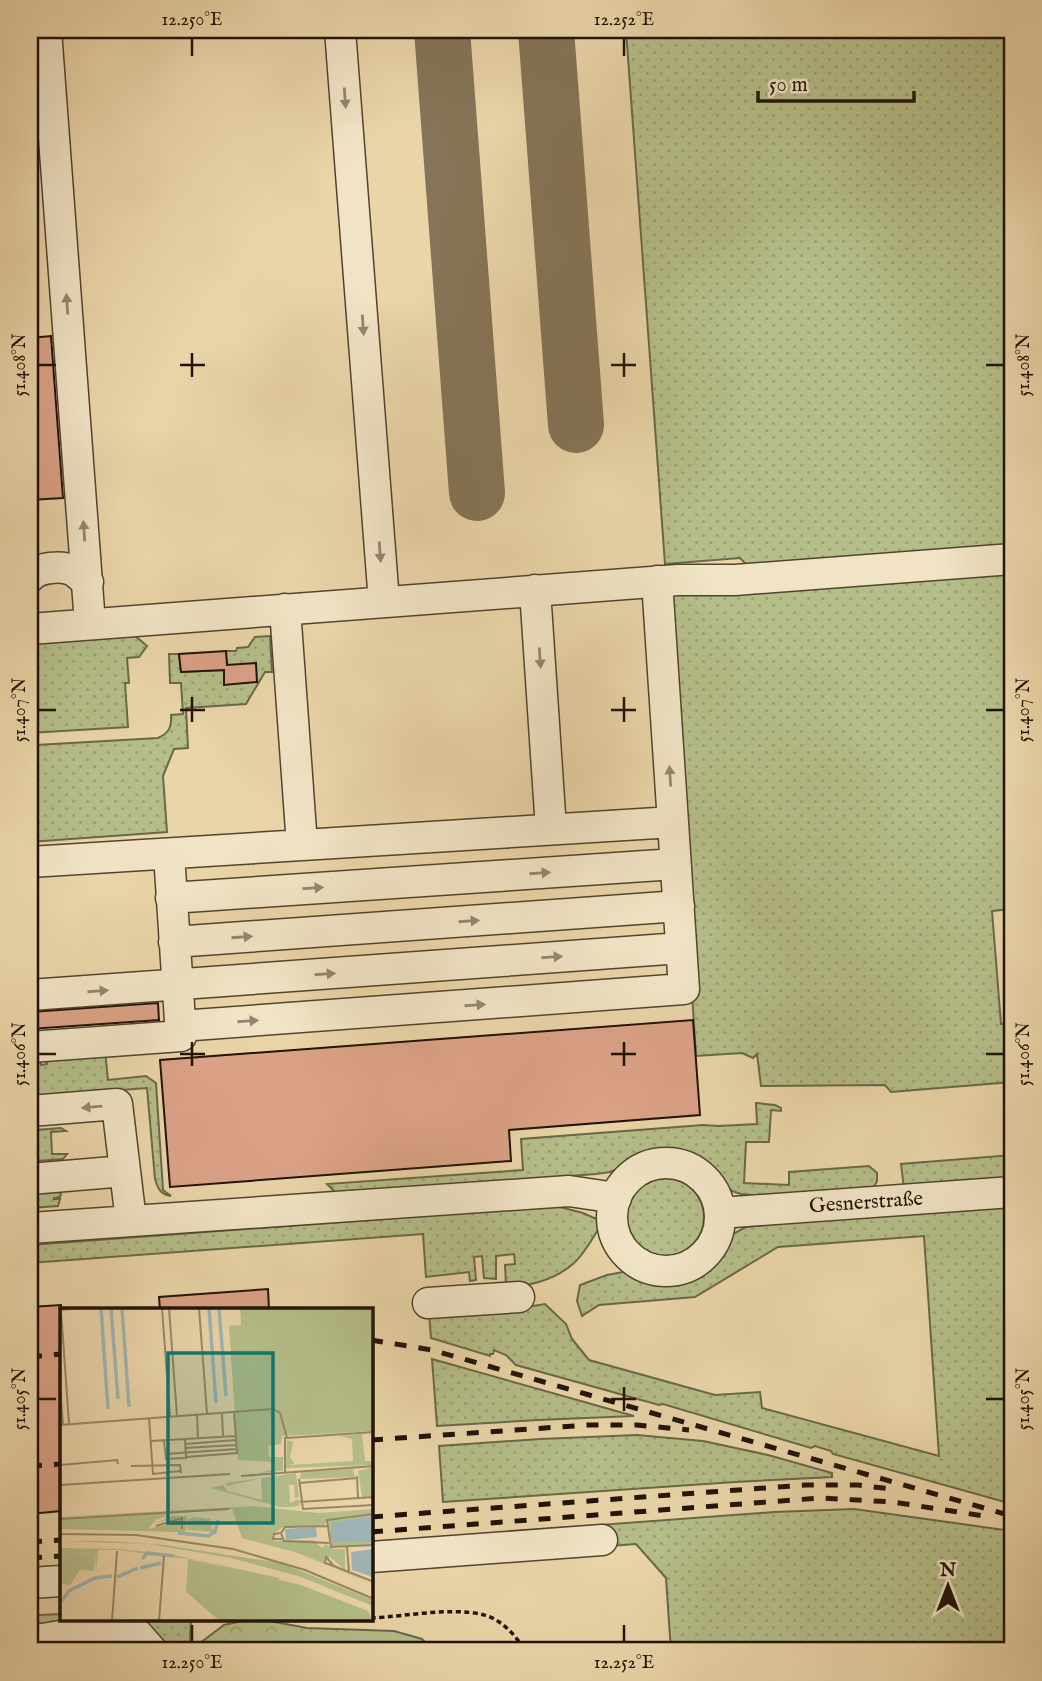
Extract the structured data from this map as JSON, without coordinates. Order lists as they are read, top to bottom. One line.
{"streets":{"lane":["Gesnerstraße"]},"scale_bar":"50 m","north":"top","coordinates":["12.250°E","12.252°E","51.408°N","51.407°N","51.406°N","51.405°N"]}
